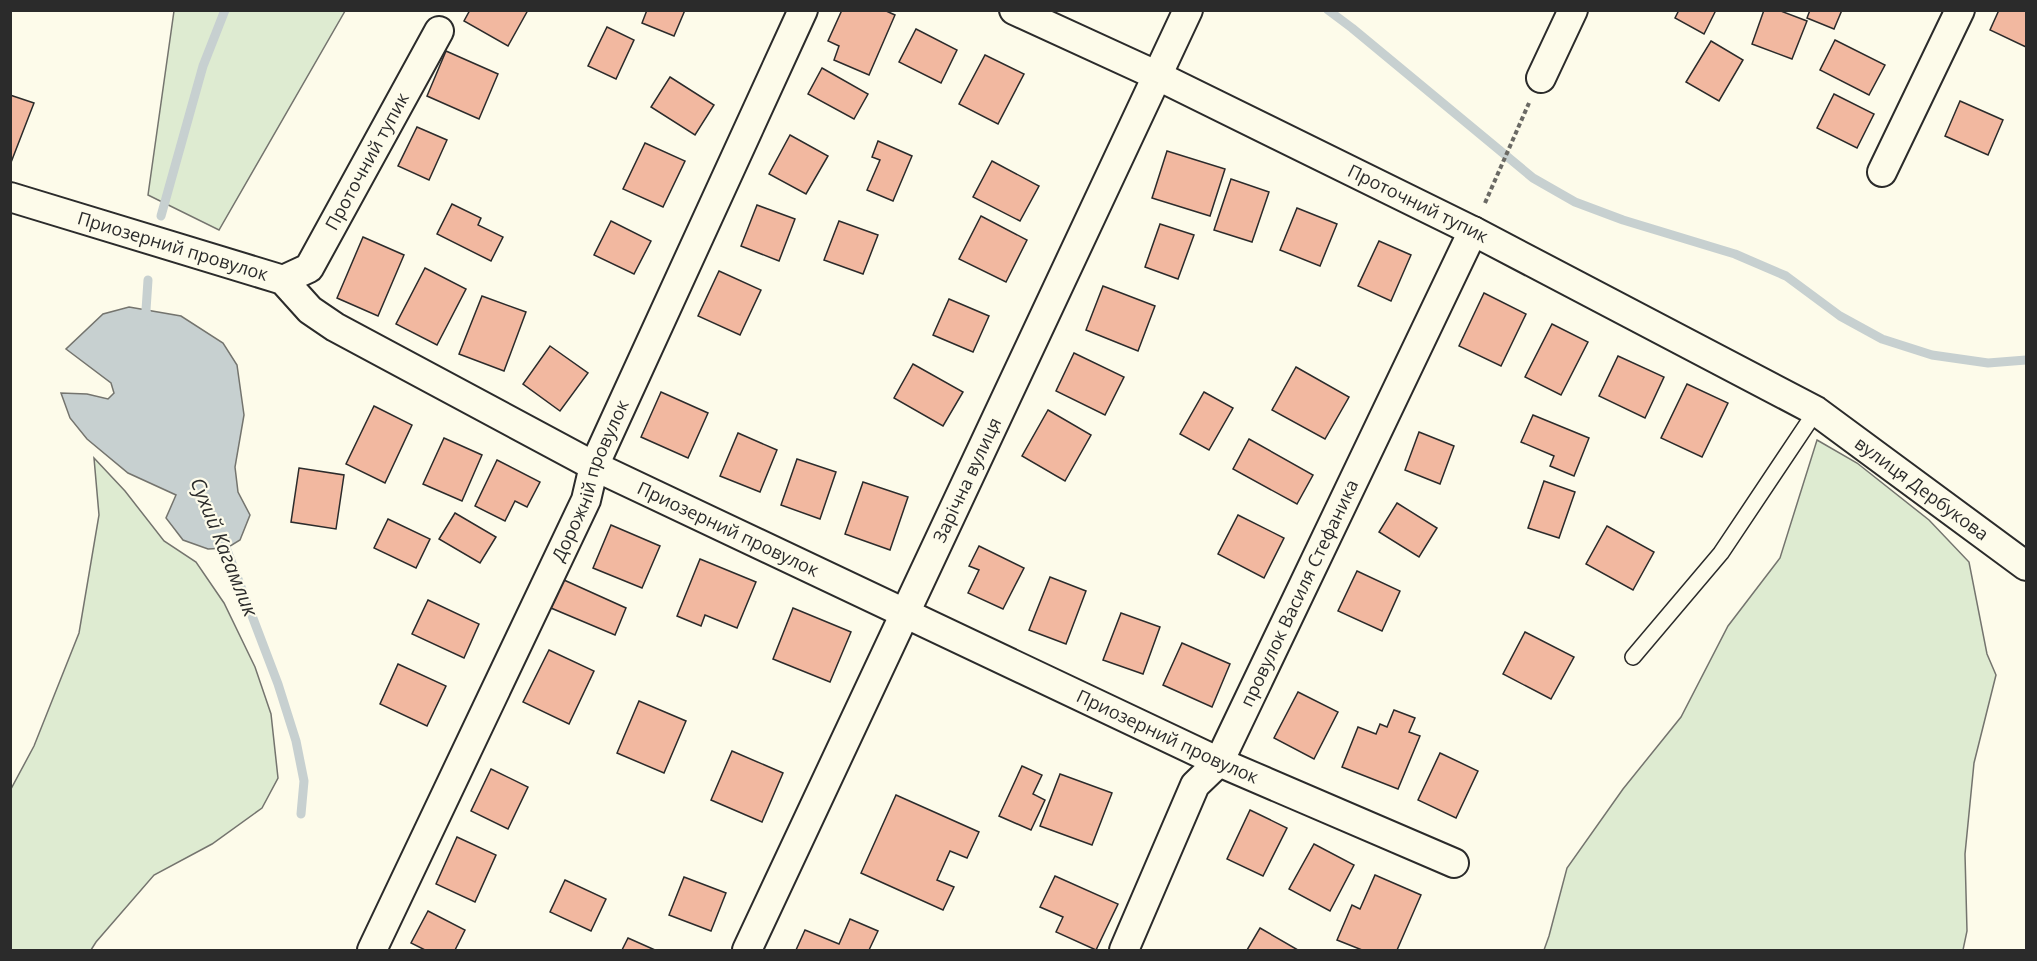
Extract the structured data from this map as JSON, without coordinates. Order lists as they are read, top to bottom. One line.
{"streets":{"street":["Проточний тупик","Приозерний провулок","Зарічна вулиця","Дорожній провулок","вулиця Дербукова","провулок Василя Стефаника"]},"crossings":[["Проточний тупик","Приозерний провулок"],["Проточний тупик","Зарічна вулиця"],["Проточний тупик","вулиця Дербукова"],["Проточний тупик","провулок Василя Стефаника"],["Приозерний провулок","Зарічна вулиця"],["Приозерний провулок","Дорожній провулок"],["Приозерний провулок","провулок Василя Стефаника"]],"water":["Сухий Кагамлик"]}
